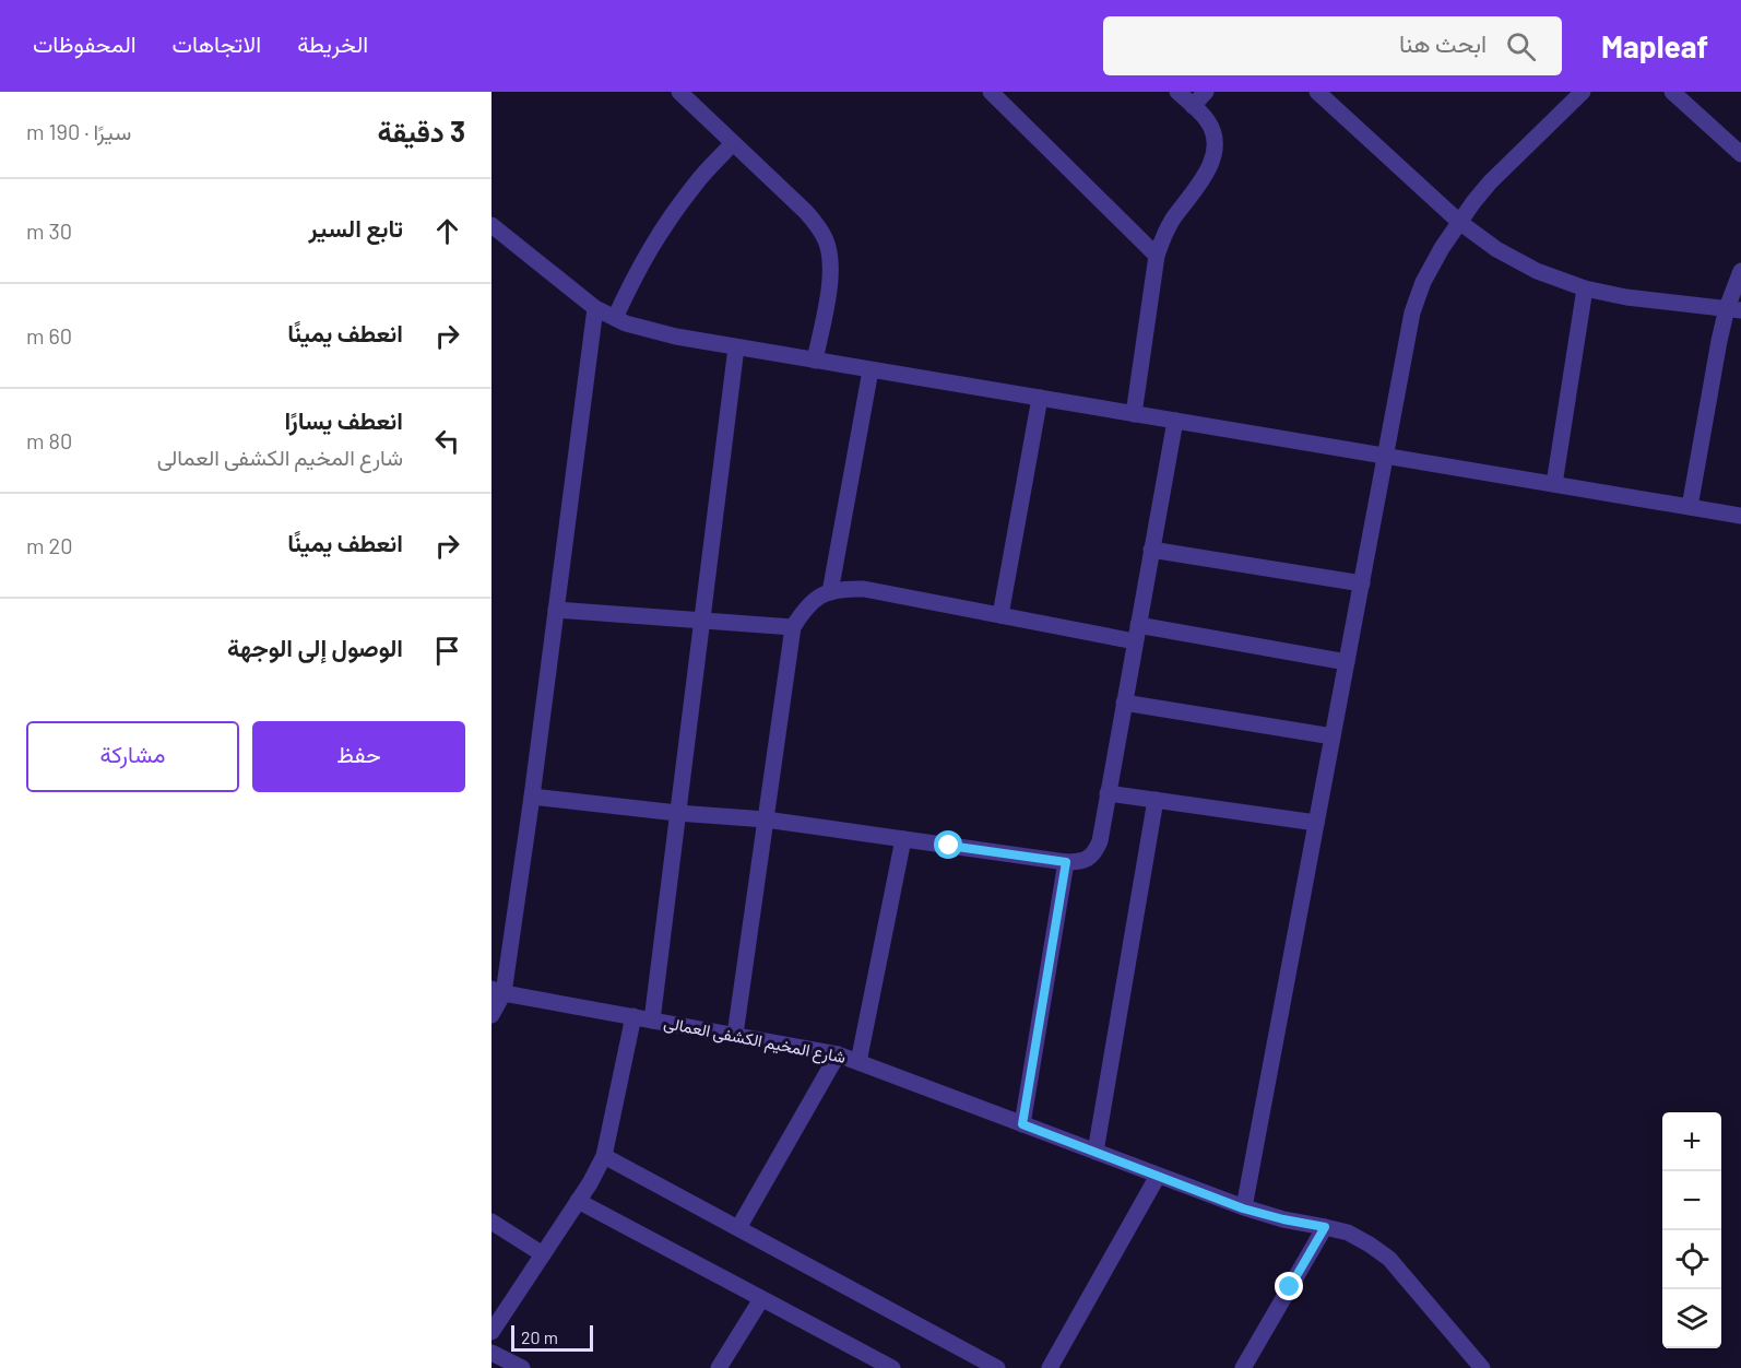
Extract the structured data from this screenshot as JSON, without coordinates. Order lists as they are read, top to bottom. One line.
{"streets":{"street":["شارع المخيم الكشفى العمالى"]},"scale_bar":"20 m","page":{"header":"Mapleaf","search":"ابحث هنا","nav":["الخريطة","الاتجاهات","المحفوظات"],"heading":["3 دقيقة","سيرًا · 190 m"],"list":[["تابع السير","30 m"],["انعطف يمينًا","60 m"],["انعطف يسارًا","شارع المخيم الكشفى العمالى","80 m"],["انعطف يمينًا","20 m"],"الوصول إلى الوجهة"],"buttons":["حفظ","مشاركة"],"map_buttons":["+","−"],"scale":"20 m"}}
